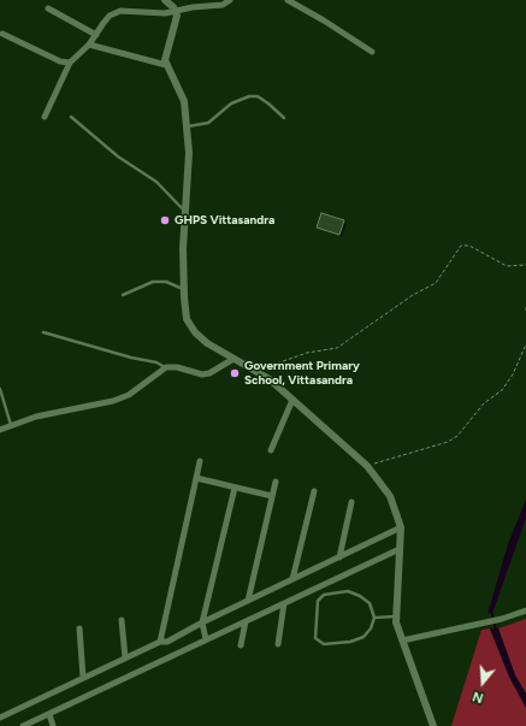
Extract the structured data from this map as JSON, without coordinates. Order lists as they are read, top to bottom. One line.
{"places":["GHPS Vittasandra","Government Primary School, Vittasandra"],"north":"bottom"}
